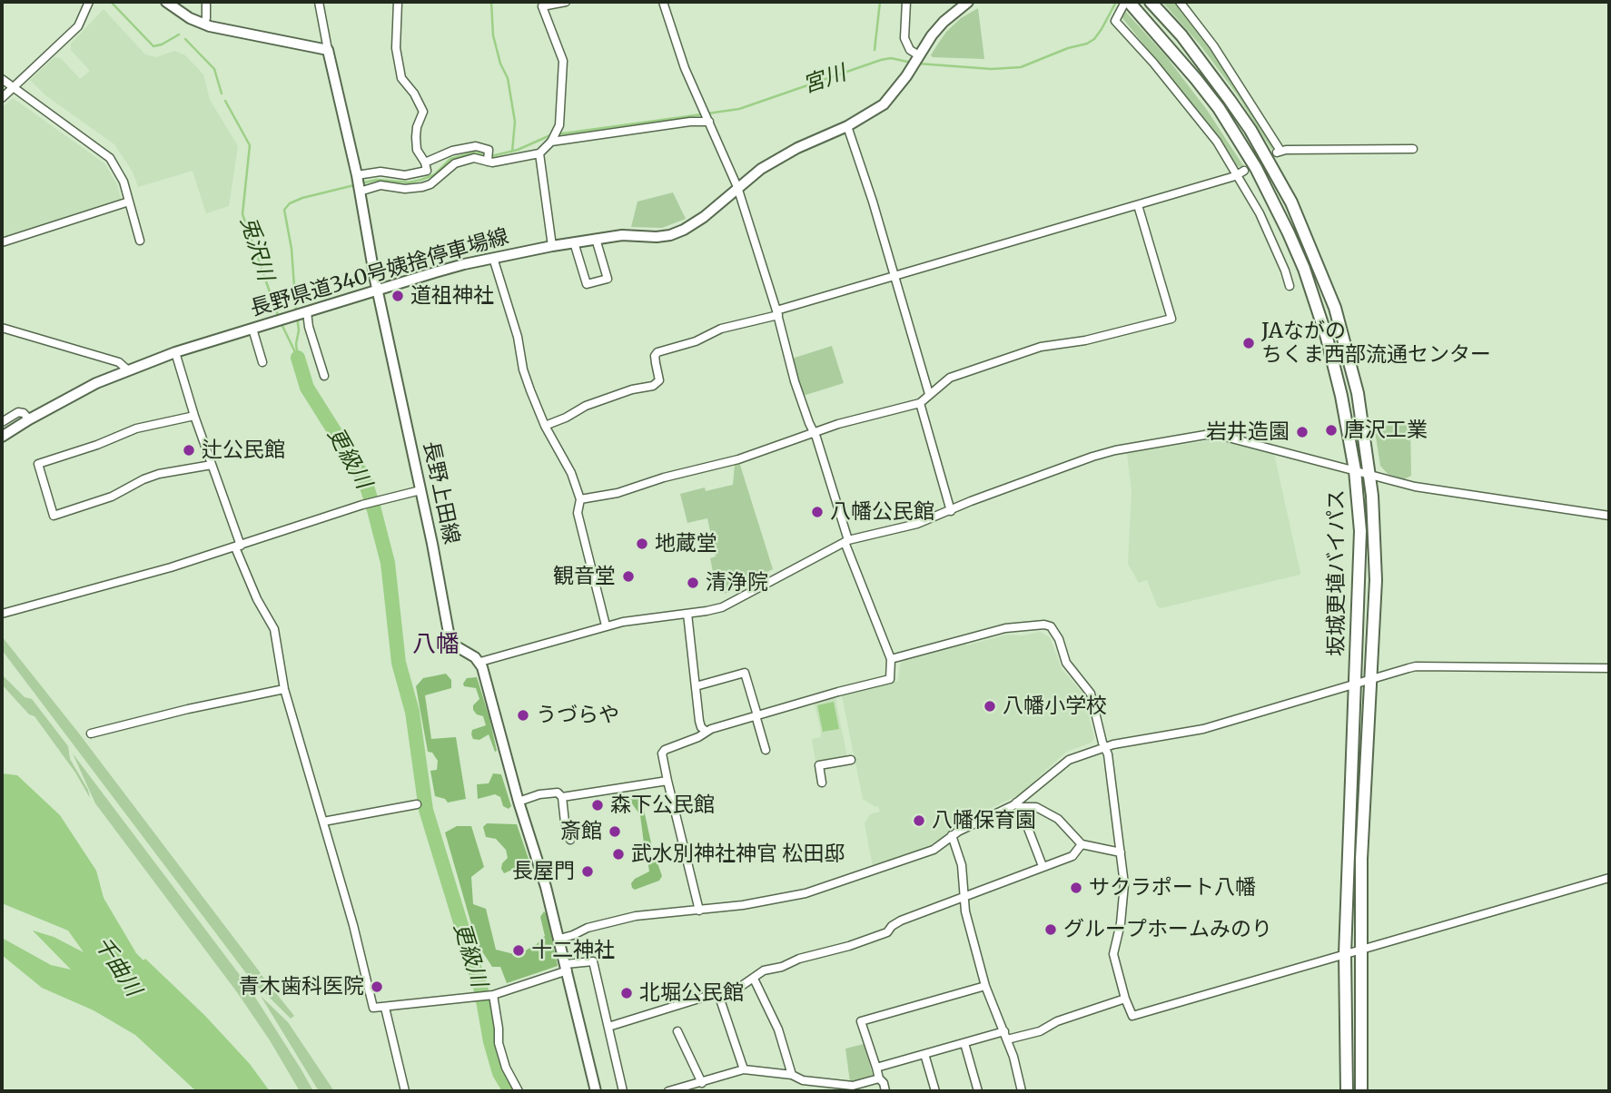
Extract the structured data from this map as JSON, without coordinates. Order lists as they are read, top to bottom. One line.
{"streets":{"highway":["坂城更埴バイパス"],"main road":["長野県道340号姨捨停車場線","長野上田線"]},"crossings":[["長野県道340号姨捨停車場線","長野上田線"]],"districts":["八幡"],"water":["宮川","兎沢川","更級川","千曲川"],"places":["道祖神社","JAながの ちくま西部流通センター","唐沢工業","岩井造園","辻公民館","八幡公民館","地蔵堂","観音堂","清浄院","八幡小学校","うづらや","森下公民館","八幡保育園","斎館","武水別神社神官 松田邸","長屋門","サクラポート八幡","グループホームみのり","十二神社","青木歯科医院","北堀公民館"]}
